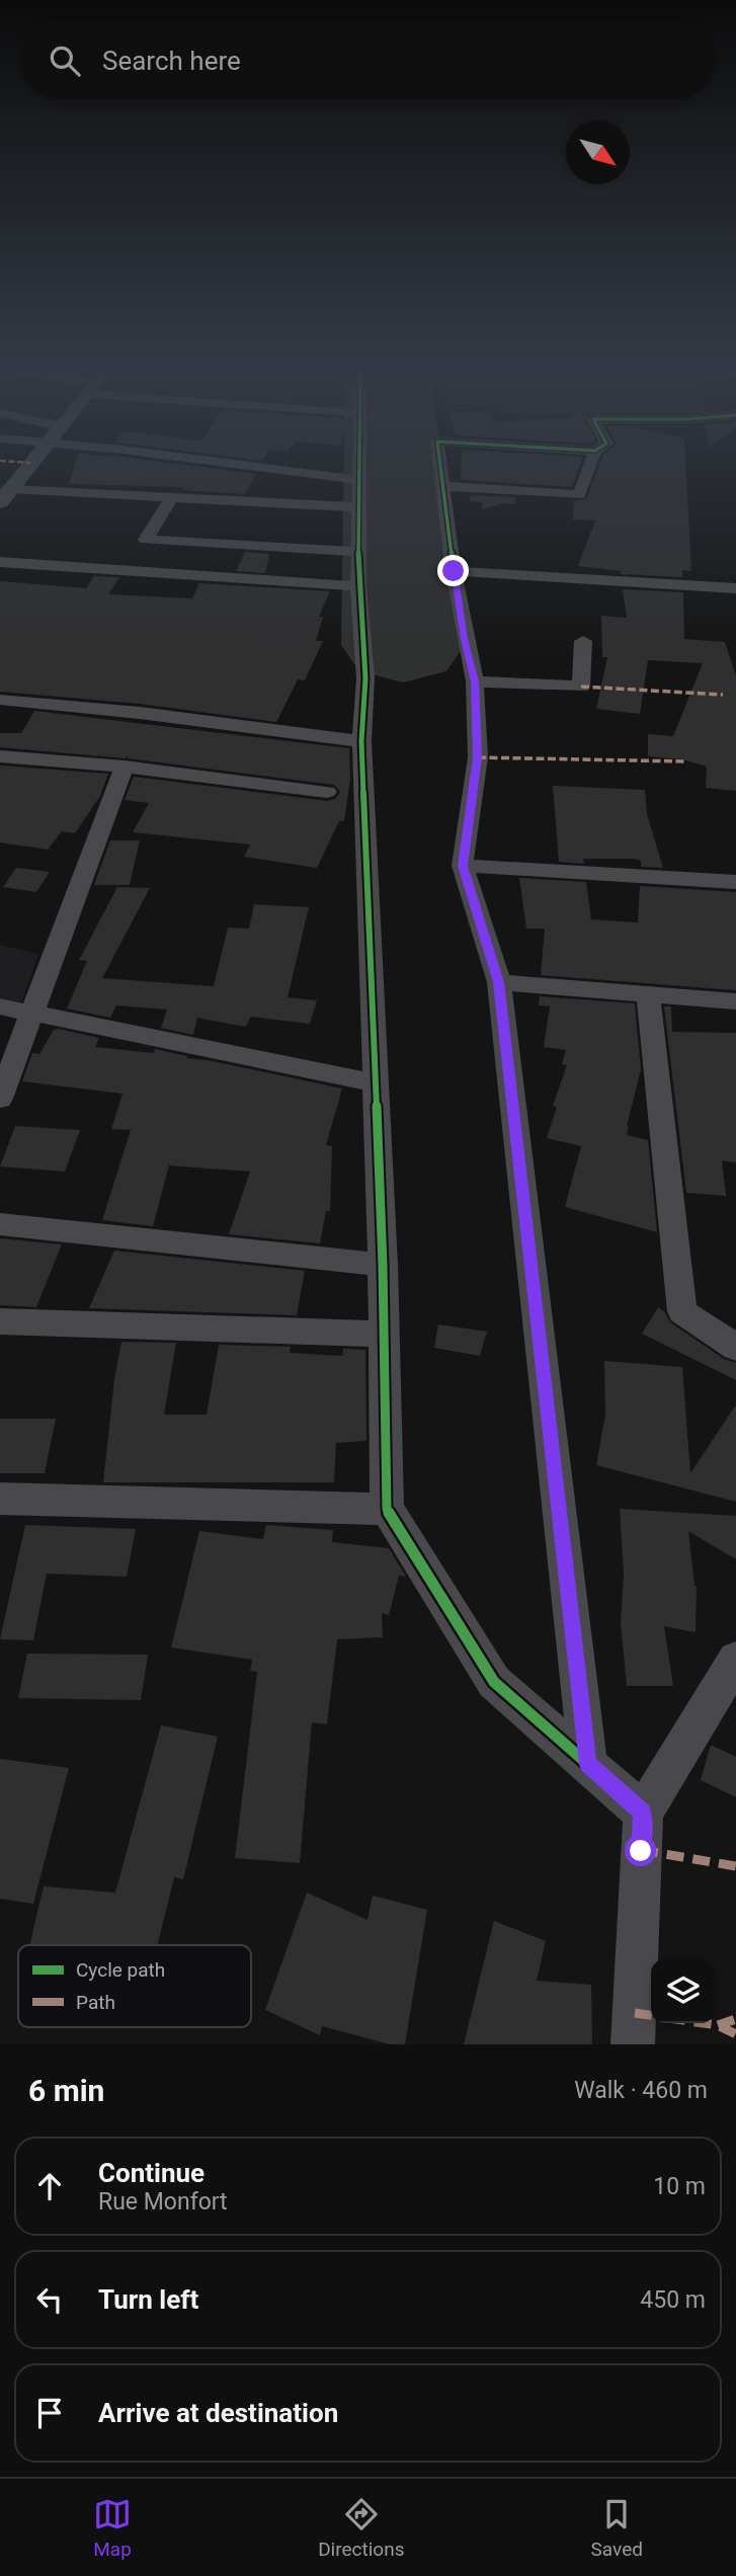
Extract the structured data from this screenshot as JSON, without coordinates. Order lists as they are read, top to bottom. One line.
{"legend":["Cycle path","Path"],"north":"bottom right","page":{"search":"Search here","heading":["6 min","Walk · 460 m"],"list":[["Continue","Rue Monfort","10 m"],["Turn left","450 m"],"Arrive at destination"],"nav":["Map","Directions","Saved"]}}
